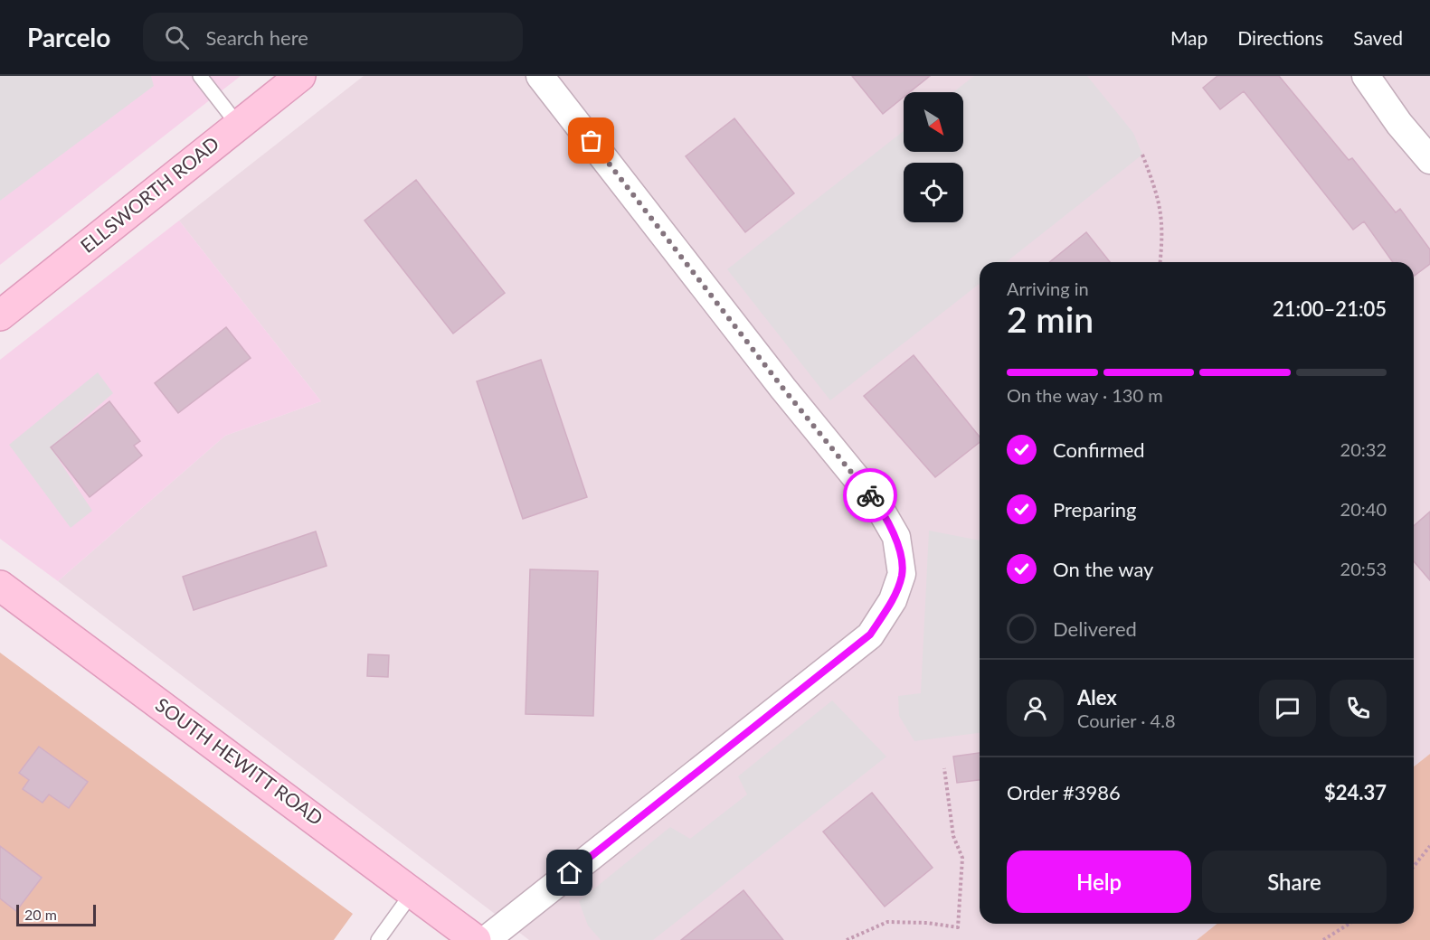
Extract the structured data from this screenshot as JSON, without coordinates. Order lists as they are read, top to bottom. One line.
{"streets":{"main road":["ELLSWORTH ROAD","SOUTH HEWITT ROAD"]},"scale_bar":"20 m","north":"bottom right","page":{"header":"Parcelo","search":"Search here","nav":["Map","Directions","Saved"],"heading":["2 min","Arriving in","21:00–21:05"],"panel":["Alex","Courier · 4.8","Order #3986","$24.37"],"bar":"On the way · 130 m","list":[["Confirmed","20:32"],["Preparing","20:40"],["On the way","20:53"],"Delivered"],"buttons":["Help","Share"],"scale":"20 m"}}
